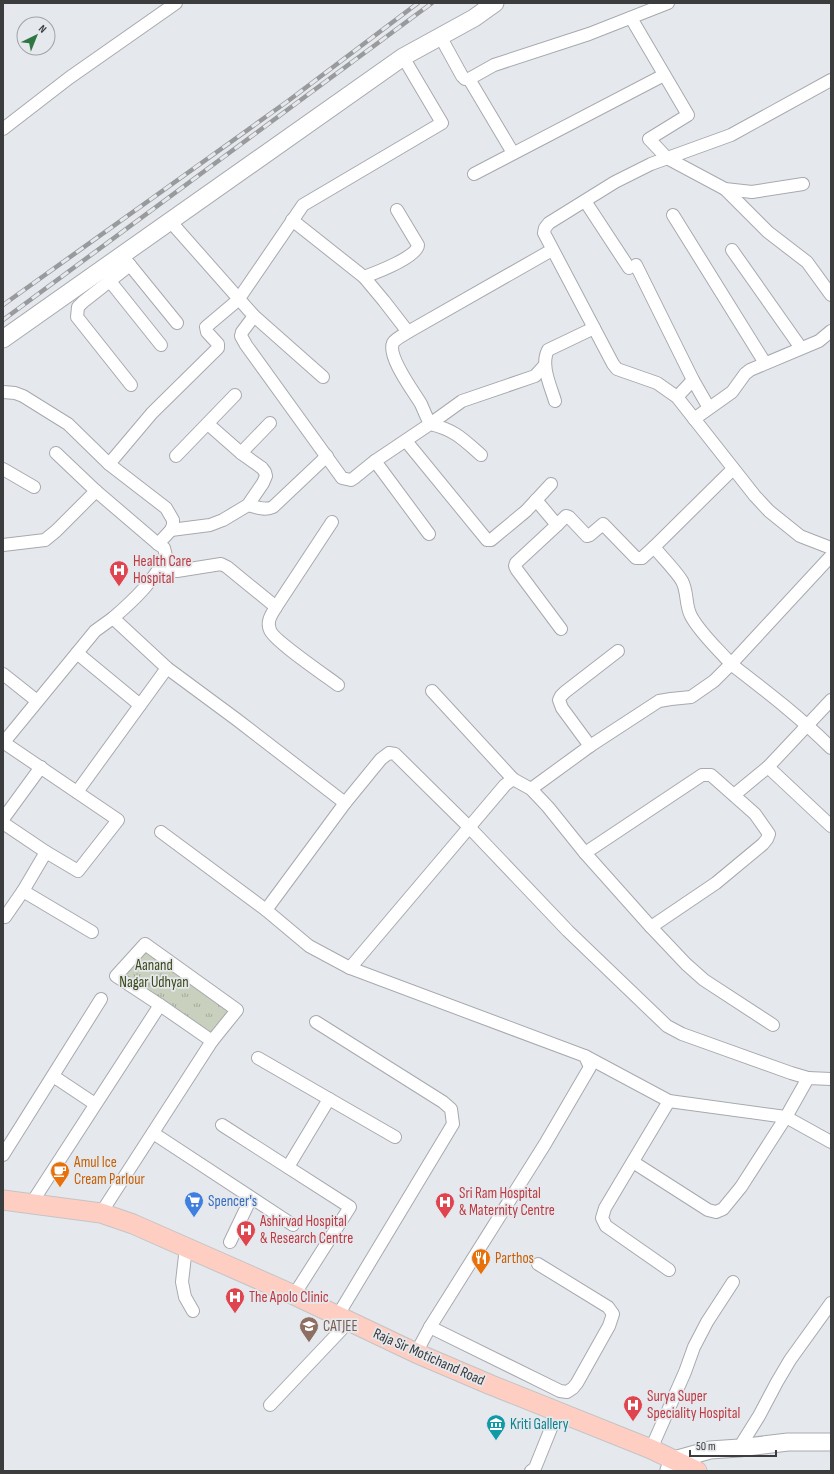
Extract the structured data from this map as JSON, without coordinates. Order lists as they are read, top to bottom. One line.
{"streets":{"main road":["Raja Sir Motichand Road"]},"parks":["Aanand Nagar Udhyan"],"places":{"hospital":["Health Care Hospital","Sri Ram Hospital & Maternity Centre","Ashirvad Hospital & Research Centre","The Apolo Clinic","Surya Super Speciality Hospital"],"cafe":["Amul Ice Cream Parlour"],"supermarket":["Spencer's"],"restaurant":["Parthos"],"school or university":["CATJEE"],"museum":["Kriti Gallery"]},"scale_bar":"50 m","north":"top right"}
